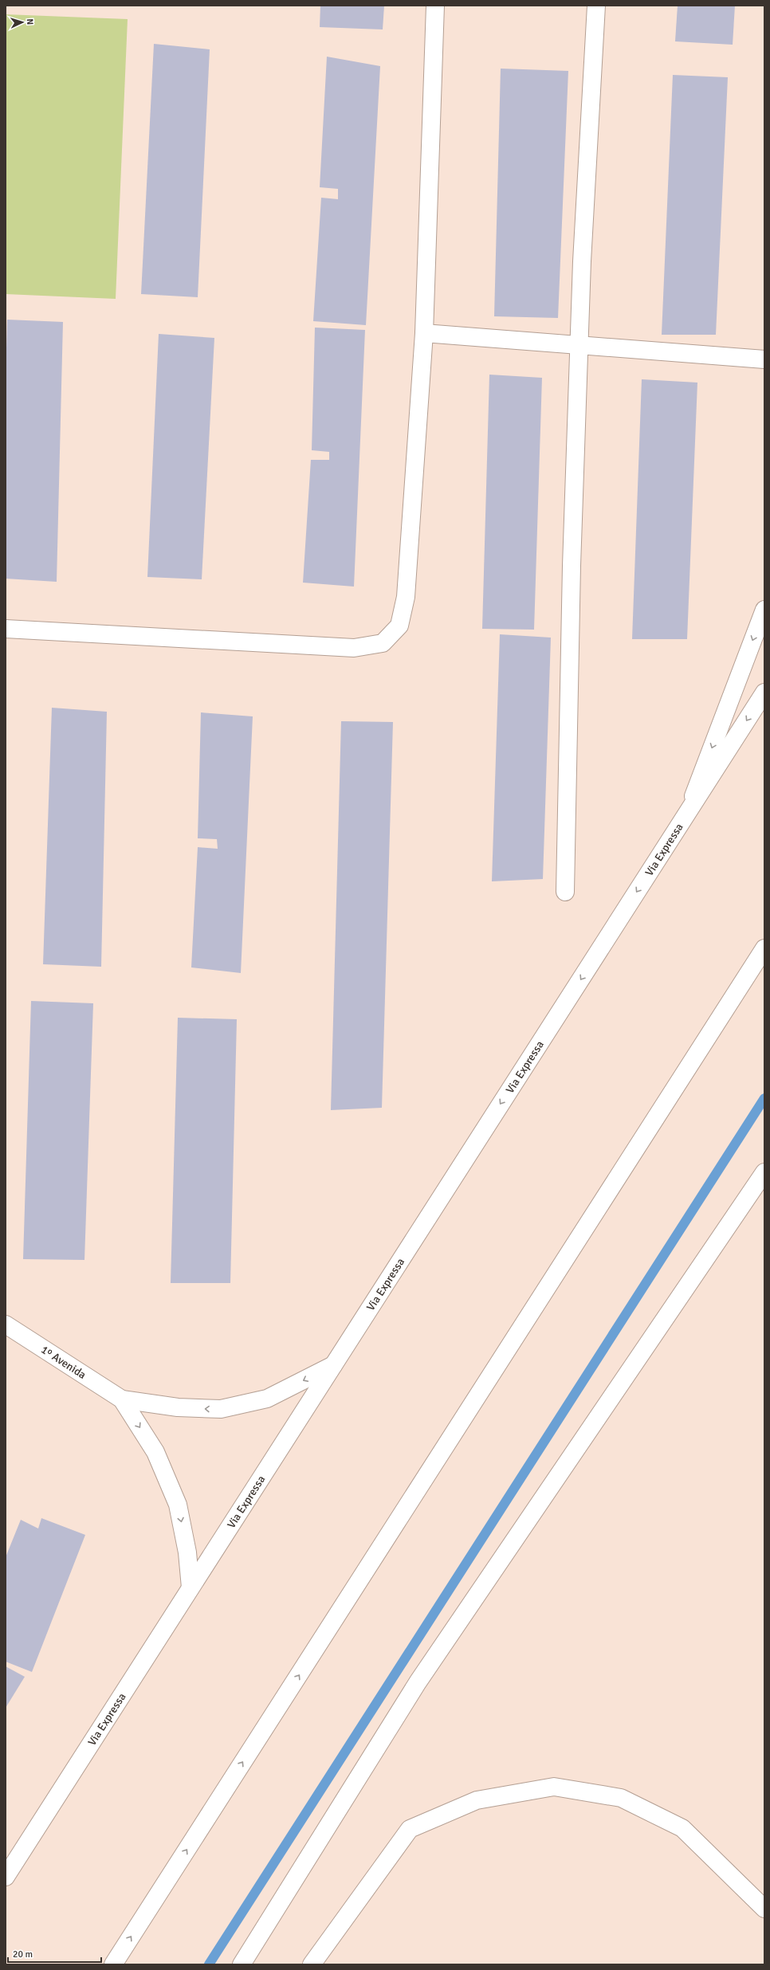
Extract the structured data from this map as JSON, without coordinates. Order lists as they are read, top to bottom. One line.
{"streets":{"street":["Via Expressa","1º Avenida"]},"scale_bar":"20 m","north":"right"}
